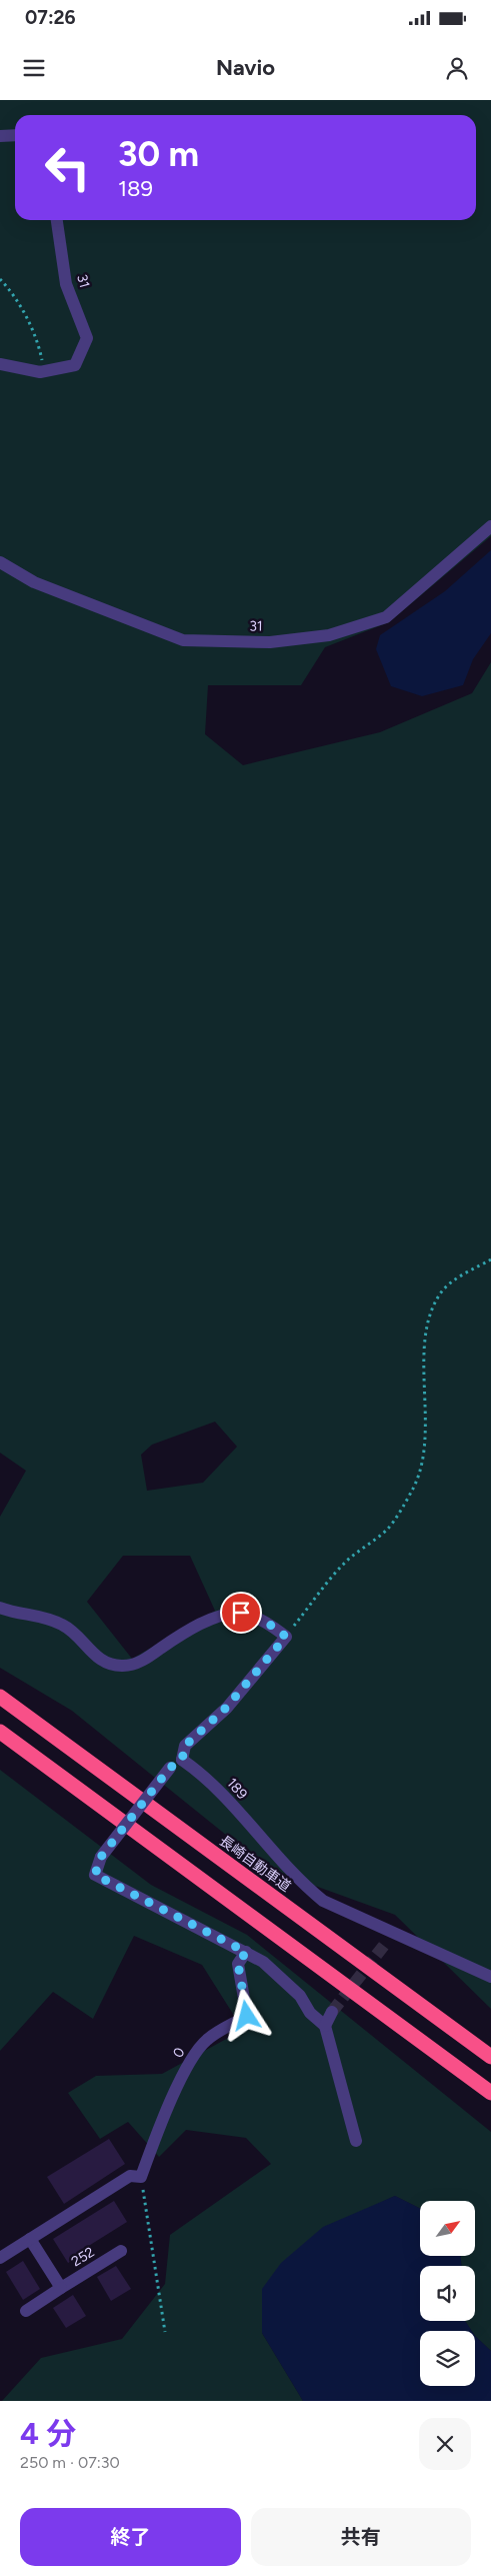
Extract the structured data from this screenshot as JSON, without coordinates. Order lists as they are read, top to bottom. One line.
{"streets":{"highway":["長崎自動車道"],"street":["31","189","0","252"]},"north":"top right","page":{"status":"07:26","header":"Navio","turn":["30 m","189"],"heading":["4 分","250 m · 07:30"],"buttons":["終了","共有"]}}
